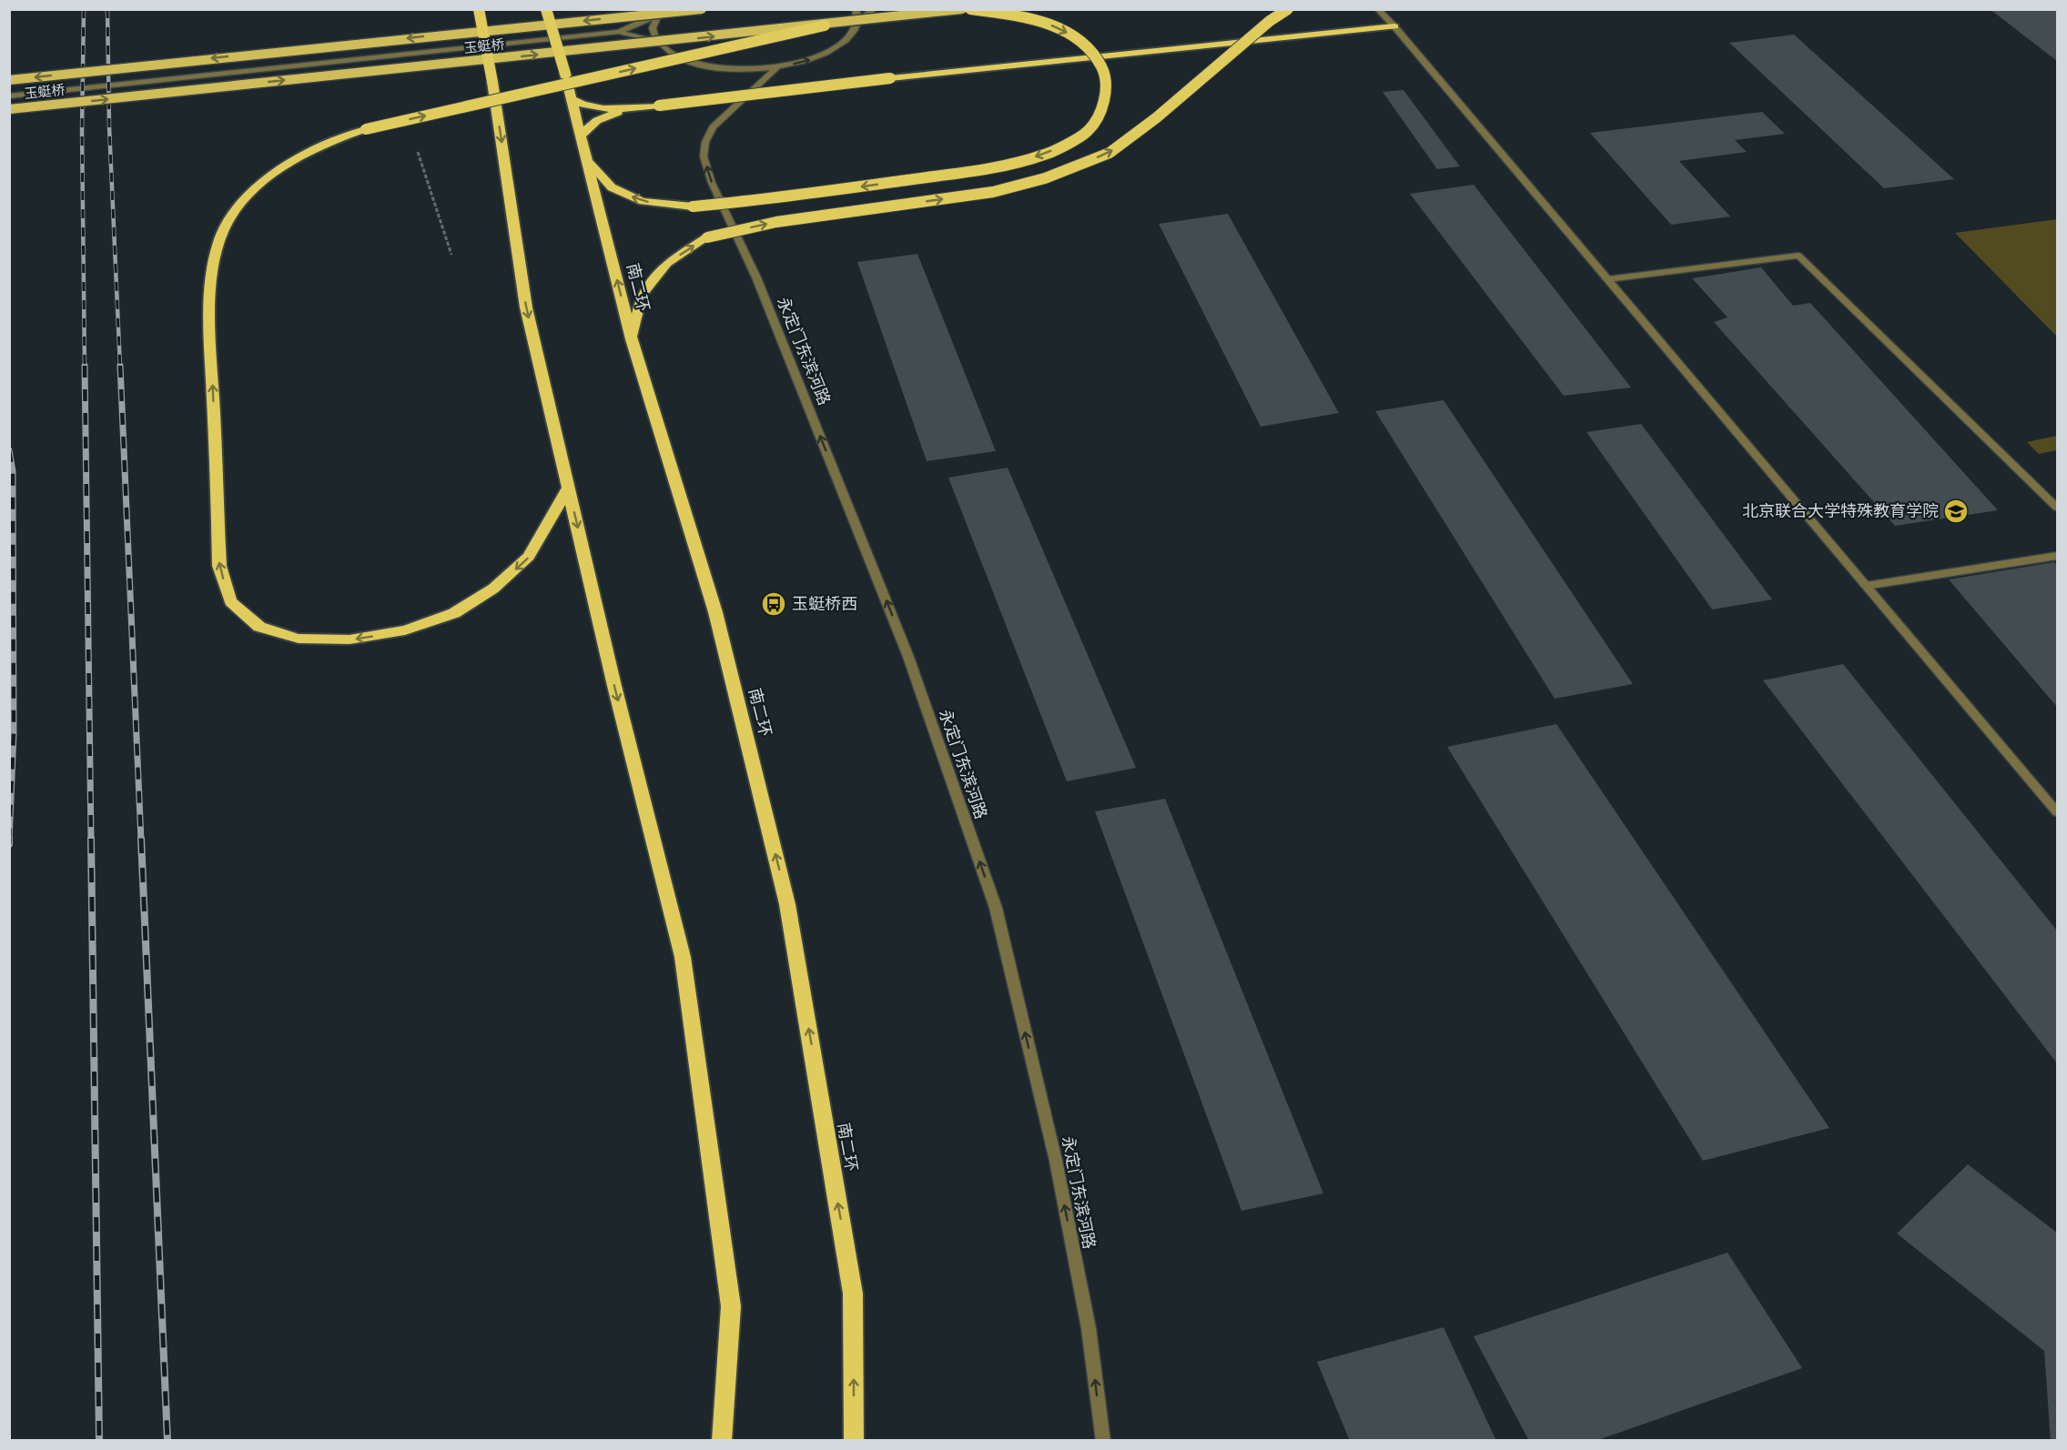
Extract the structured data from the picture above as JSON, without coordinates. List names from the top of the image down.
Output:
{
  "streets": {
    "highway": ["南二环"],
    "main road": ["玉蜓桥"],
    "street": ["永定门东滨河路"]
  },
  "one_way": ["永定门东滨河路"],
  "places": {
    "school or university": ["北京联合大学特殊教育学院"],
    "bus stop": ["玉蜓桥西"]
  }
}
